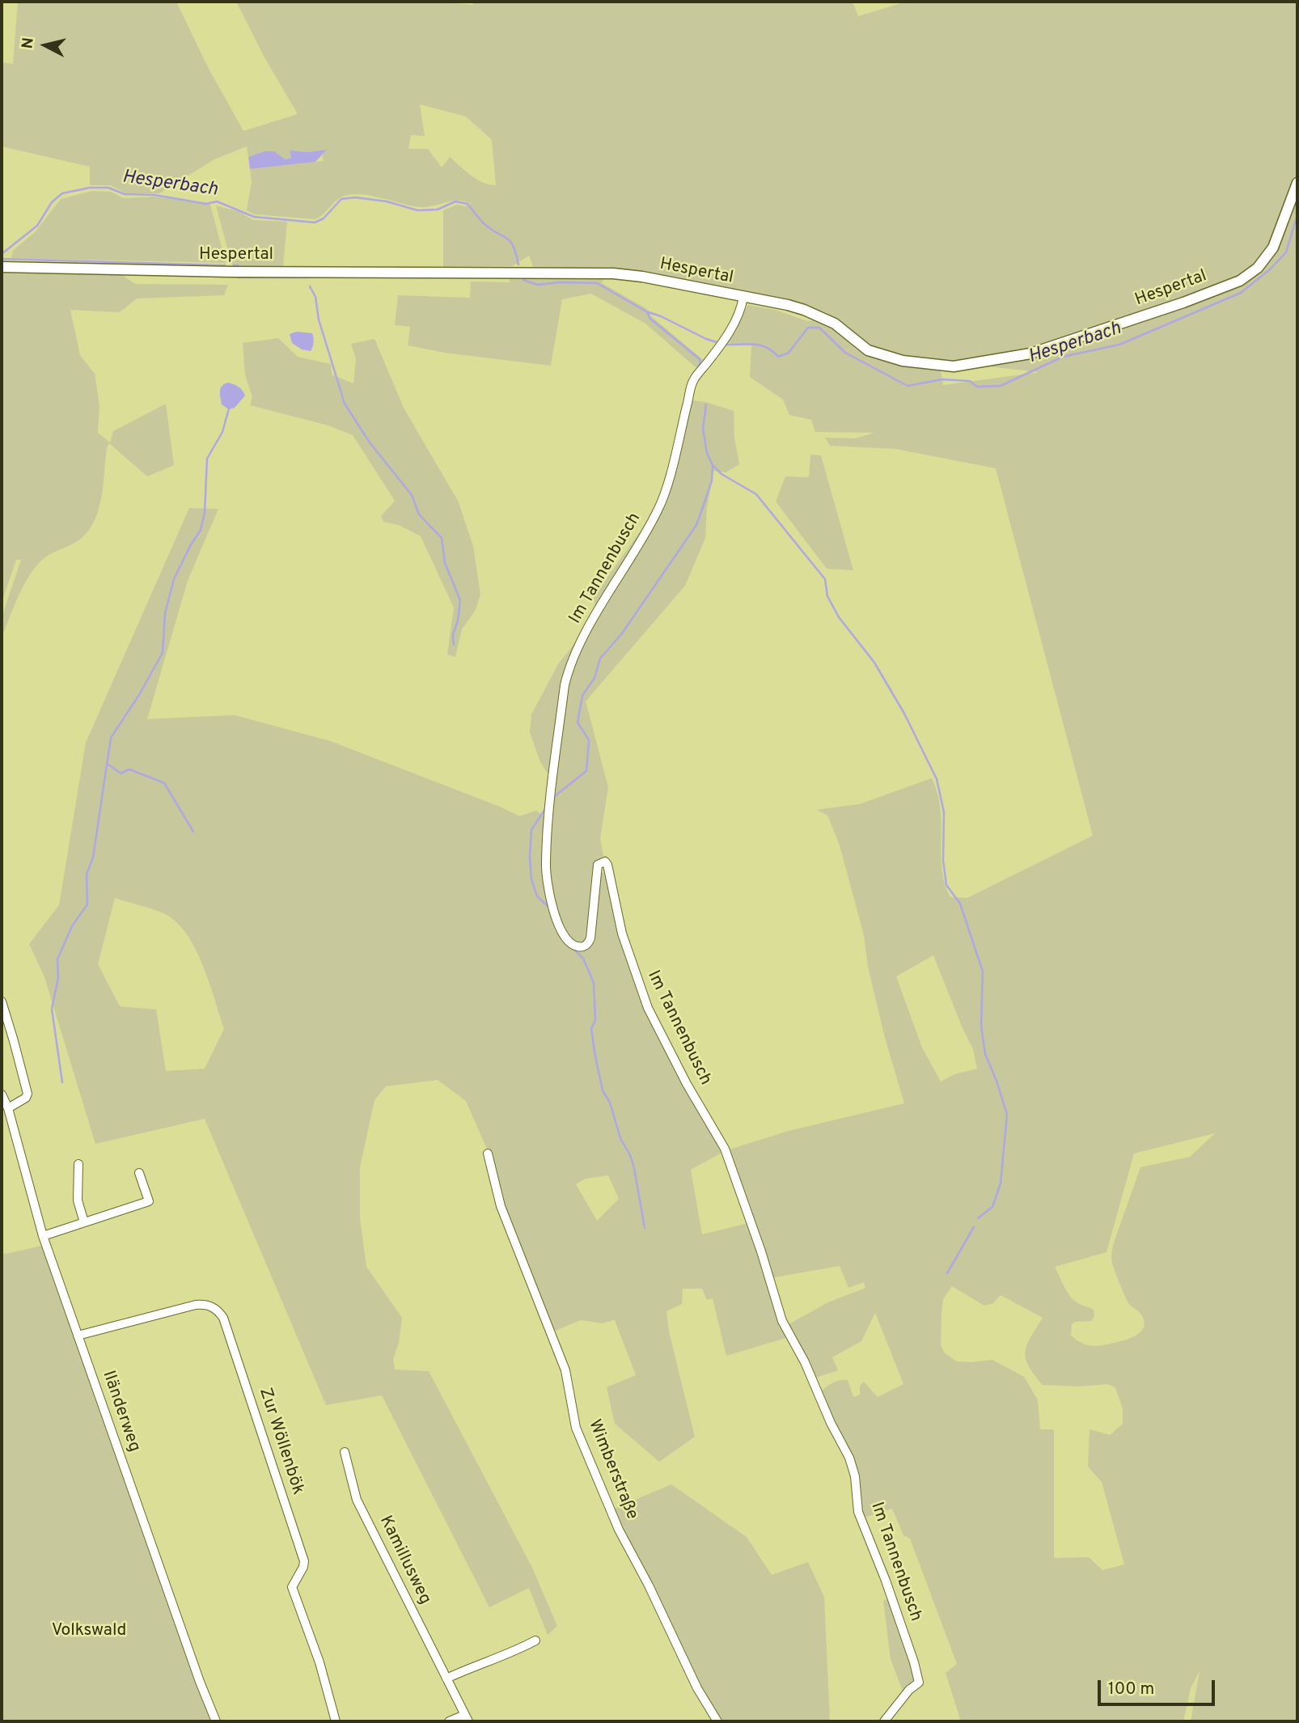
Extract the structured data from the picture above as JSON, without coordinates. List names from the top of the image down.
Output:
{
  "streets": {
    "main road": ["Hespertal"],
    "street": [
      "Im Tannenbusch",
      "Iländerweg",
      "Zur Wöllenbök",
      "Wimberstraße",
      "Kamillusweg"
    ]
  },
  "crossings": [
    ["Hespertal", "Im Tannenbusch"],
    ["Iländerweg", "Zur Wöllenbök"]
  ],
  "water": ["Hesperbach"],
  "parks": ["Volkswald"],
  "scale_bar": "100 m",
  "north": "left"
}
